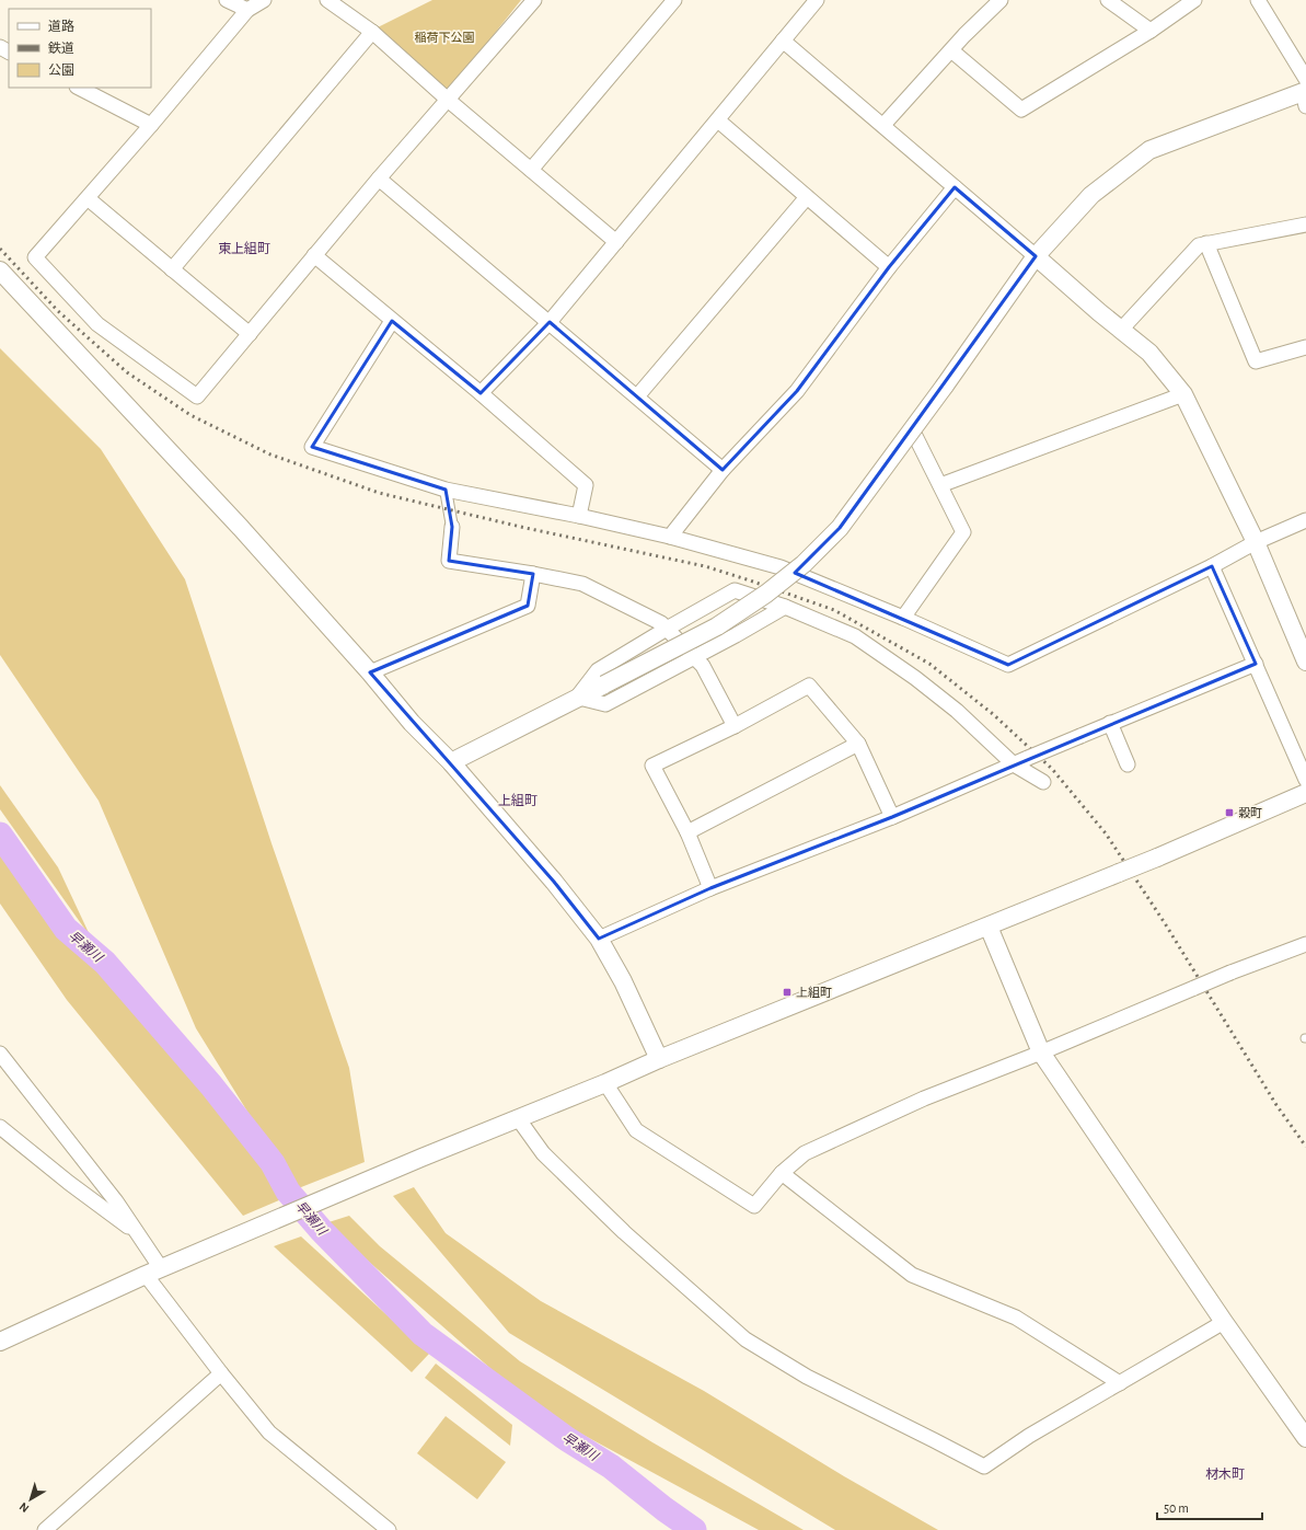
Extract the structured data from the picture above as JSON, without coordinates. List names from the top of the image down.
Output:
{
  "districts": ["東上組町", "上組町", "材木町"],
  "water": ["早瀬川"],
  "parks": ["稲荷下公園"],
  "places": {
    "transit": ["穀町", "上組町"]
  },
  "legend": ["道路", "鉄道", "公園"],
  "scale_bar": "50 m",
  "north": "bottom left"
}
